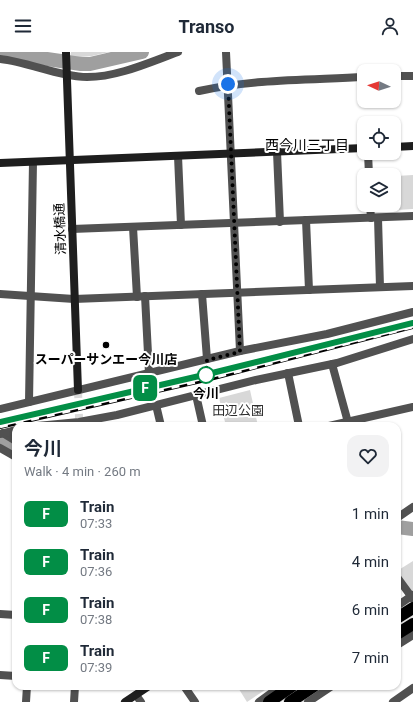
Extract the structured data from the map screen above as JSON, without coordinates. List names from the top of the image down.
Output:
{
  "streets": {
    "street": ["清水橋通"]
  },
  "districts": ["西今川三丁目"],
  "parks": ["田辺公園"],
  "places": ["スーパーサンエー今川店", "今川"],
  "north": "left",
  "page": {
    "header": "Transo",
    "on_map": "F",
    "heading": ["今川", "Walk · 4 min · 260 m"],
    "list": [
      {
        "mark": "F",
        "name": "Train",
        "note": "07:33",
        "value": "1 min"
      },
      {
        "mark": "F",
        "name": "Train",
        "note": "07:36",
        "value": "4 min"
      },
      {
        "mark": "F",
        "name": "Train",
        "note": "07:38",
        "value": "6 min"
      },
      {
        "mark": "F",
        "name": "Train",
        "note": "07:39",
        "value": "7 min"
      }
    ]
  }
}
